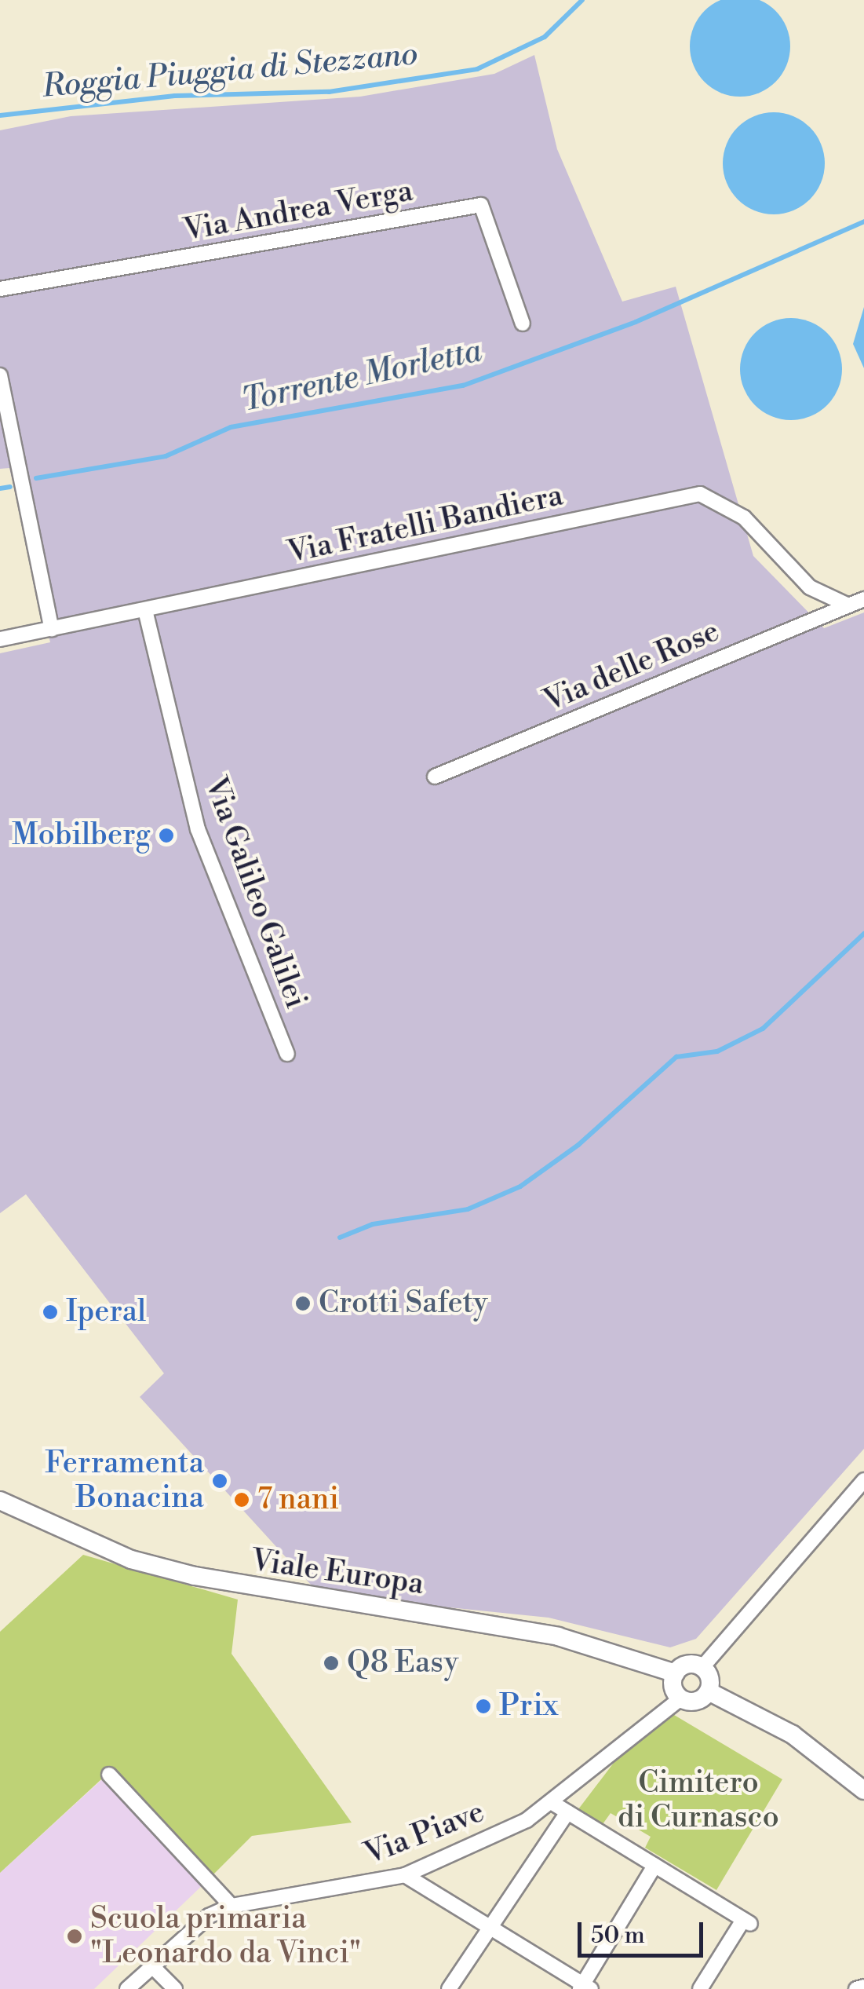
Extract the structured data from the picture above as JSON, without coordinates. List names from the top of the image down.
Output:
{
  "streets": {
    "street": [
      "Via Andrea Verga",
      "Via Fratelli Bandiera",
      "Via delle Rose",
      "Via Galileo Galilei",
      "Viale Europa",
      "Via Piave"
    ]
  },
  "crossings": [
    ["Via Fratelli Bandiera", "Via delle Rose"],
    ["Via Fratelli Bandiera", "Via Galileo Galilei"],
    ["Viale Europa", "Via Piave"]
  ],
  "water": ["Roggia Piuggia di Stezzano", "Torrente Morletta"],
  "parks": ["Cimitero di Curnasco"],
  "places": [
    "Mobilberg",
    "Crotti Safety",
    "Iperal",
    "Ferramenta Bonacina",
    "7 nani",
    "Q8 Easy",
    "Prix",
    "Scuola primaria \"Leonardo da Vinci\""
  ],
  "scale_bar": "50 m"
}
